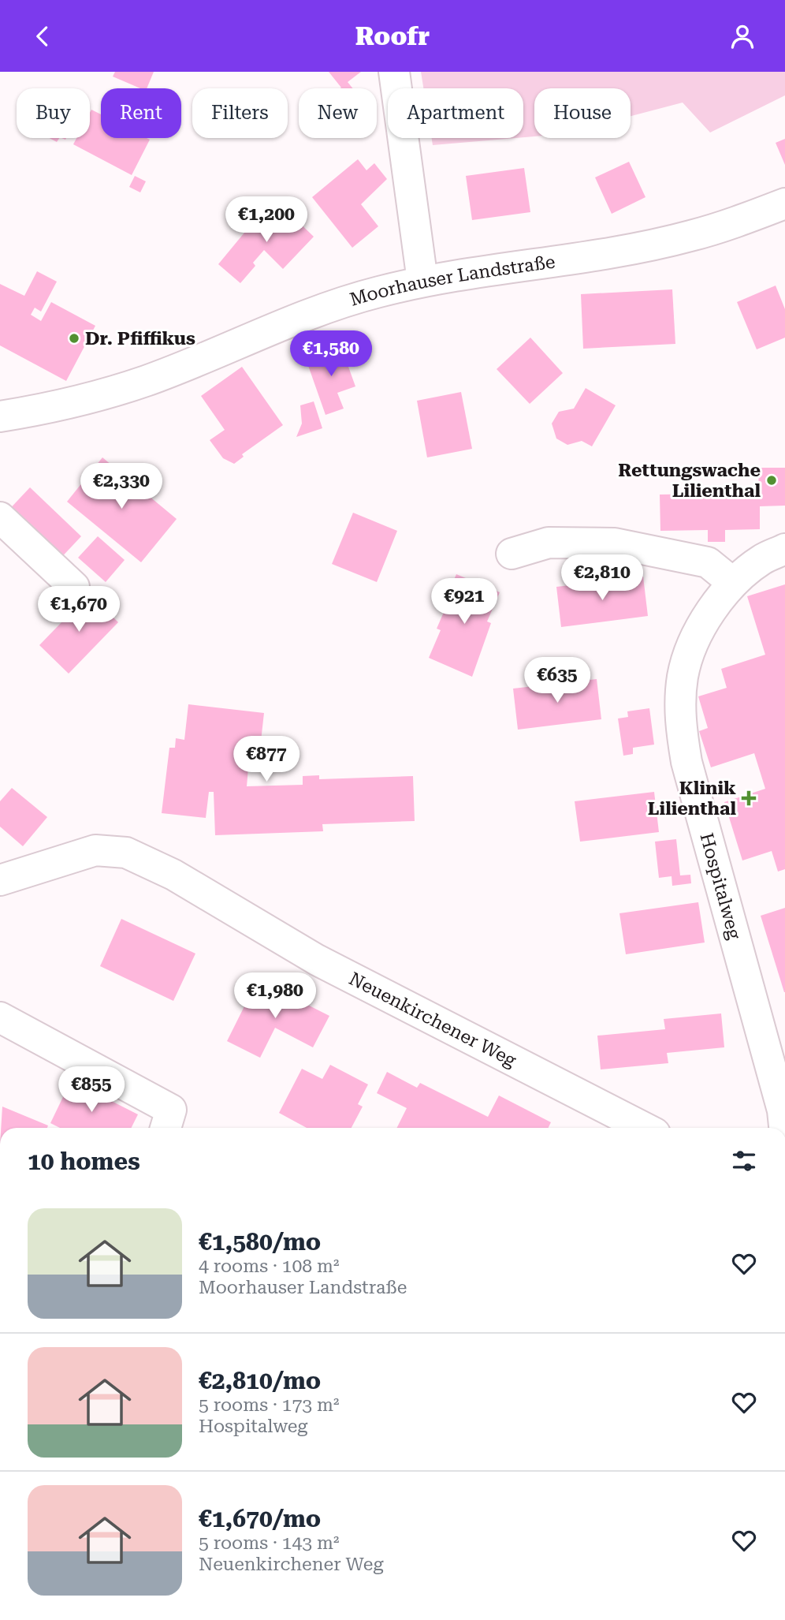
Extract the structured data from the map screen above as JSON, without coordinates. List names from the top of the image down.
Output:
{
  "streets": {
    "street": ["Moorhauser Landstraße", "Hospitalweg", "Neuenkirchener Weg"]
  },
  "places": {
    "other": ["Dr. Pfiffikus", "Rettungswache Lilienthal"],
    "health": ["Klinik Lilienthal"]
  },
  "page": {
    "header": "Roofr",
    "chip": [
      "Buy",
      "Rent",
      "Filters",
      "New",
      "Apartment",
      "House"
    ],
    "price": [
      "€1,200",
      "€1,580",
      "€2,330",
      "€2,810",
      "€921",
      "€1,670",
      "€635",
      "€877",
      "€1,980",
      "€855"
    ],
    "heading": "10 homes",
    "list": [
      {
        "name": "€1,580/mo",
        "note": "4 rooms · 108 m² · Moorhauser Landstraße"
      },
      {
        "name": "€2,810/mo",
        "note": "5 rooms · 173 m² · Hospitalweg"
      },
      {
        "name": "€1,670/mo",
        "note": "5 rooms · 143 m² · Neuenkirchener Weg"
      }
    ]
  }
}
